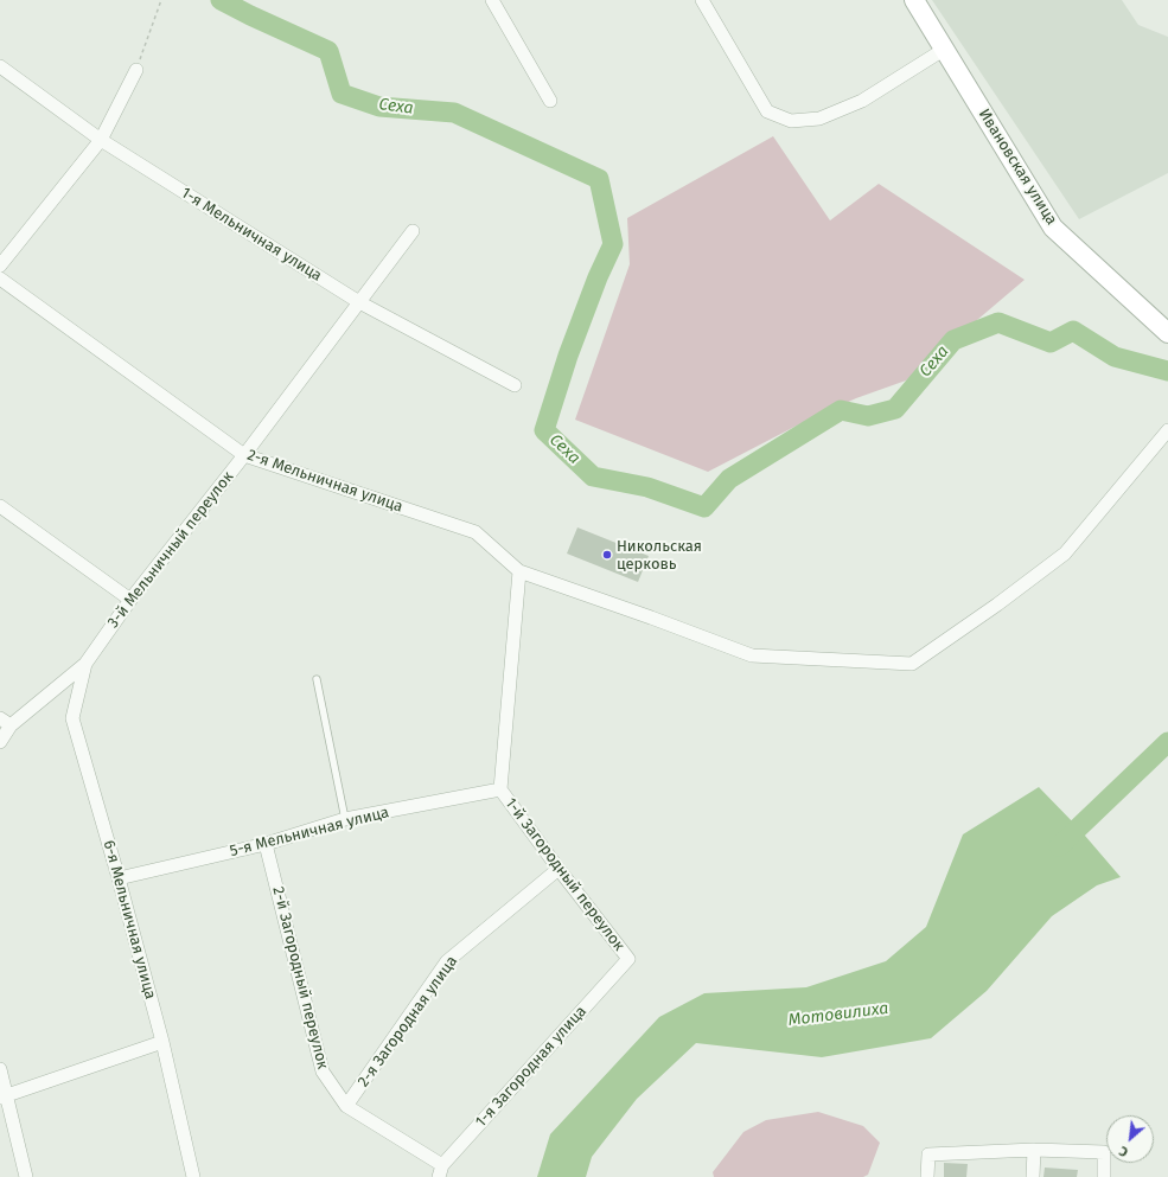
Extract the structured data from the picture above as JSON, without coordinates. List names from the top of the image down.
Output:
{
  "streets": {
    "street": [
      "Ивановская улица",
      "1-я Мельничная улица",
      "2-я Мельничная улица",
      "3-й Мельничный переулок",
      "5-я Мельничная улица",
      "1-й Загородный переулок",
      "6-я Мельничная улица",
      "2-й Загородный переулок",
      "2-я Загородная улица",
      "1-я Загородная улица"
    ]
  },
  "crossings": [
    ["1-я Мельничная улица", "3-й Мельничный переулок"],
    ["2-я Мельничная улица", "3-й Мельничный переулок"],
    ["3-й Мельничный переулок", "6-я Мельничная улица"],
    ["5-я Мельничная улица", "1-й Загородный переулок"],
    ["5-я Мельничная улица", "6-я Мельничная улица"],
    ["5-я Мельничная улица", "2-й Загородный переулок"],
    ["1-й Загородный переулок", "2-я Загородная улица"],
    ["1-й Загородный переулок", "1-я Загородная улица"],
    ["2-й Загородный переулок", "2-я Загородная улица"],
    ["2-й Загородный переулок", "1-я Загородная улица"]
  ],
  "water": ["Сеха", "Мотовилиха"],
  "places": ["Никольская церковь"],
  "north": "bottom left"
}
